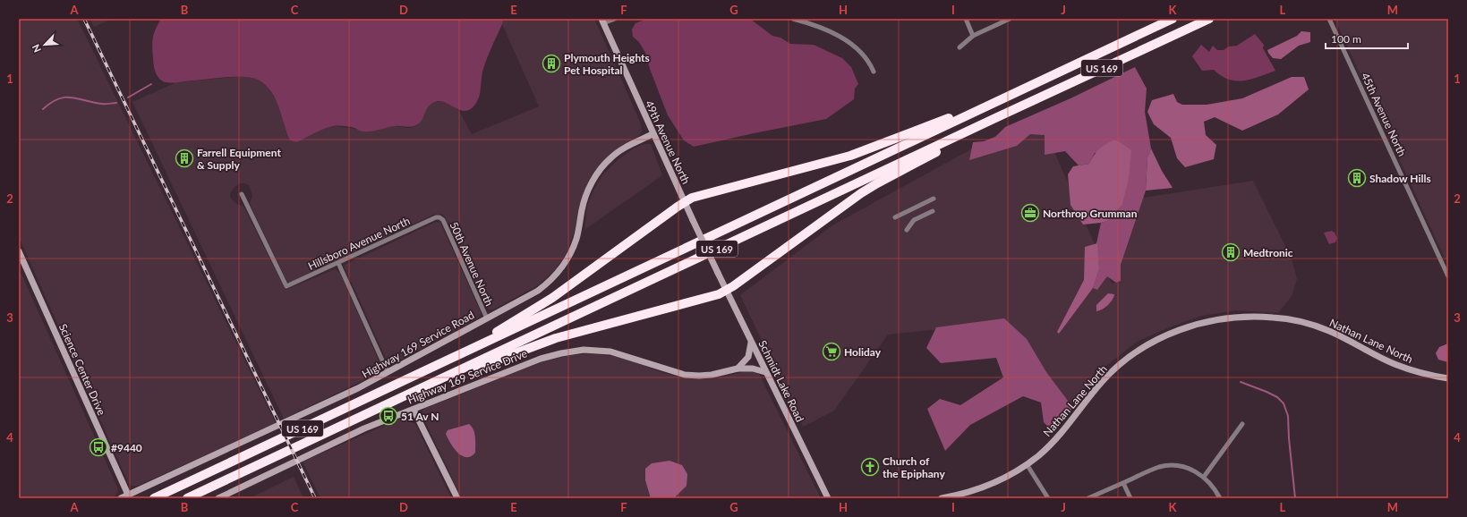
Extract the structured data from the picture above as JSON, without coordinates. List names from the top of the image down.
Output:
{
  "streets": {
    "highway": ["US 169"],
    "street": [
      "45th Avenue North",
      "49th Avenue North",
      "Hillsboro Avenue North",
      "50th Avenue North",
      "Nathan Lane North",
      "Highway 169 Service Road",
      "Science Center Drive",
      "Highway 169 Service Drive",
      "Schmidt Lake Road"
    ]
  },
  "crossings": [
    ["49th Avenue North", "Highway 169 Service Road"],
    ["49th Avenue North", "Schmidt Lake Road"],
    ["Hillsboro Avenue North", "50th Avenue North"],
    ["50th Avenue North", "Highway 169 Service Road"],
    ["Highway 169 Service Road", "Science Center Drive"],
    ["Highway 169 Service Drive", "Schmidt Lake Road"]
  ],
  "places": {
    "building": [
      "Plymouth Heights Pet Hospital",
      "Farrell Equipment & Supply",
      "Shadow Hills",
      "Medtronic"
    ],
    "office": ["Northrop Grumman"],
    "supermarket": ["Holiday"],
    "bus stop": ["51 Av N", "#9440"],
    "church": ["Church of the Epiphany"]
  },
  "scale_bar": "100 m",
  "north": "bottom left",
  "grid": {
    "columns": [
      "A",
      "B",
      "C",
      "D",
      "E",
      "F",
      "G",
      "H",
      "I",
      "J",
      "K",
      "L",
      "M"
    ],
    "rows": [
      "1",
      "2",
      "3",
      "4"
    ]
  }
}
